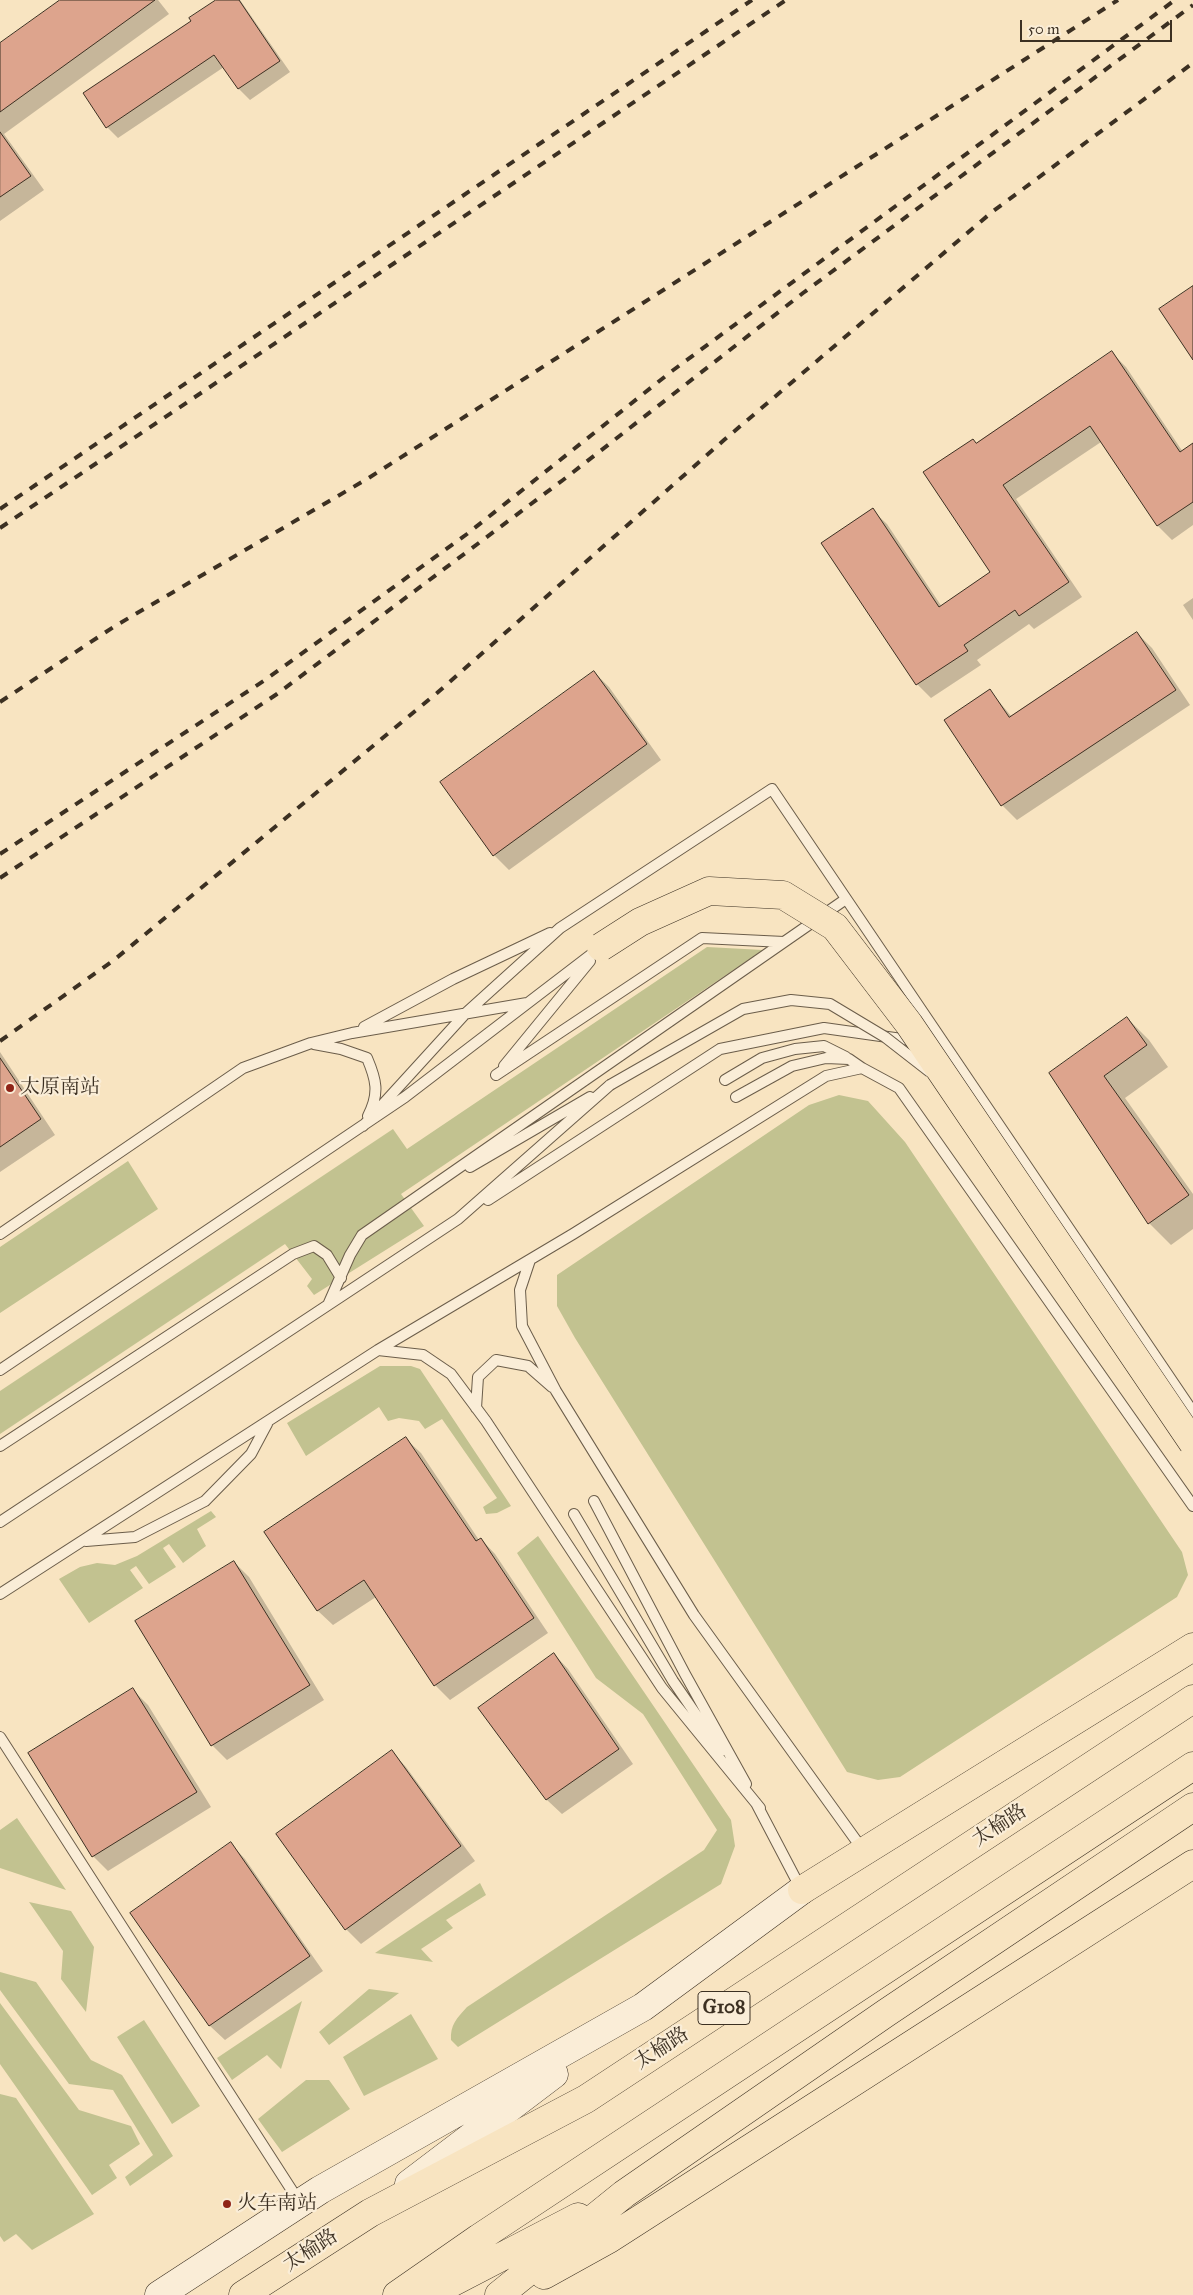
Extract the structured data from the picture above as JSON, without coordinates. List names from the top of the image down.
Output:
{
  "streets": {
    "highway": ["太榆路", "G108"]
  },
  "places": ["太原南站", "火车南站"],
  "scale_bar": "50 m"
}
